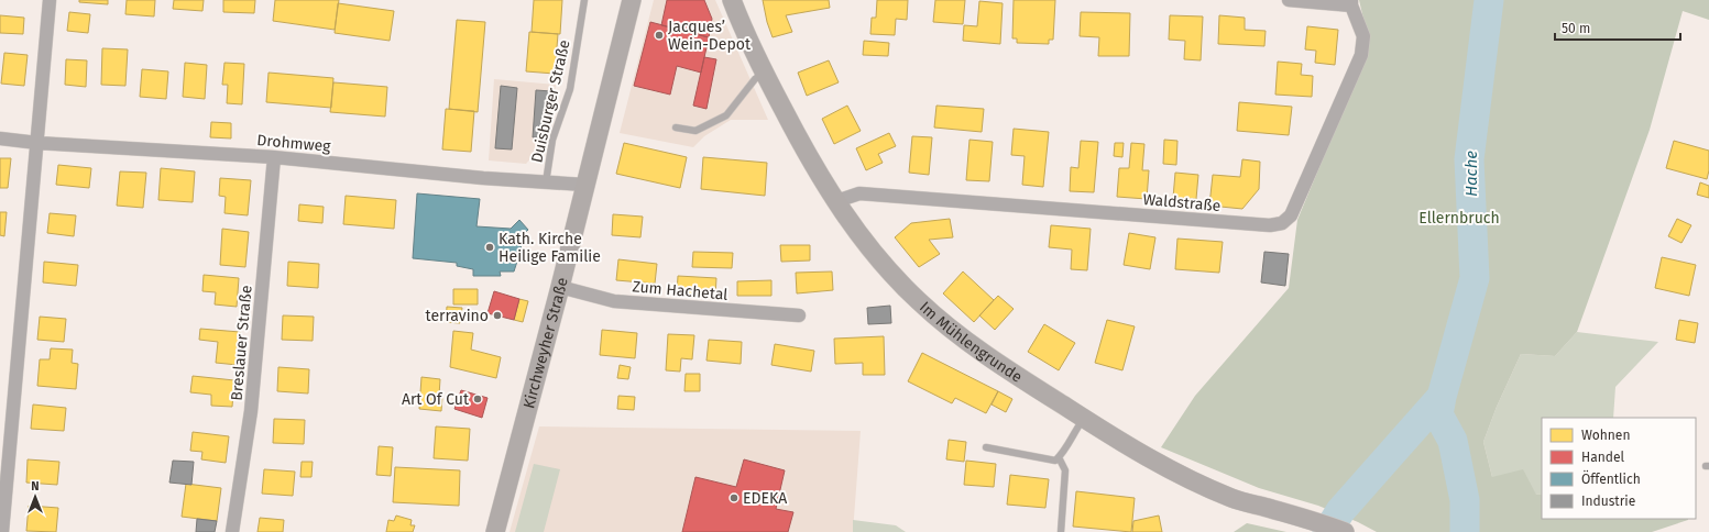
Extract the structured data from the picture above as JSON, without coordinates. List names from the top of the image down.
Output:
{
  "streets": {
    "main road": ["Im Mühlengrunde", "Kirchweyher Straße"],
    "street": [
      "Drohmweg",
      "Waldstraße",
      "Zum Hachetal",
      "Breslauer Straße"
    ],
    "lane": ["Duisburger Straße"]
  },
  "crossings": [
    ["Duisburger Straße", "Drohmweg"],
    ["Drohmweg", "Breslauer Straße"],
    ["Drohmweg", "Kirchweyher Straße"],
    ["Waldstraße", "Im Mühlengrunde"],
    ["Zum Hachetal", "Kirchweyher Straße"]
  ],
  "water": ["Hache"],
  "parks": ["Ellernbruch"],
  "places": [
    "Jacques’ Wein-Depot",
    "Kath. Kirche Heilige Familie",
    "terravino",
    "Art Of Cut",
    "EDEKA"
  ],
  "legend": [
    "Wohnen",
    "Handel",
    "Öffentlich",
    "Industrie"
  ],
  "scale_bar": "50 m",
  "north": "top"
}
